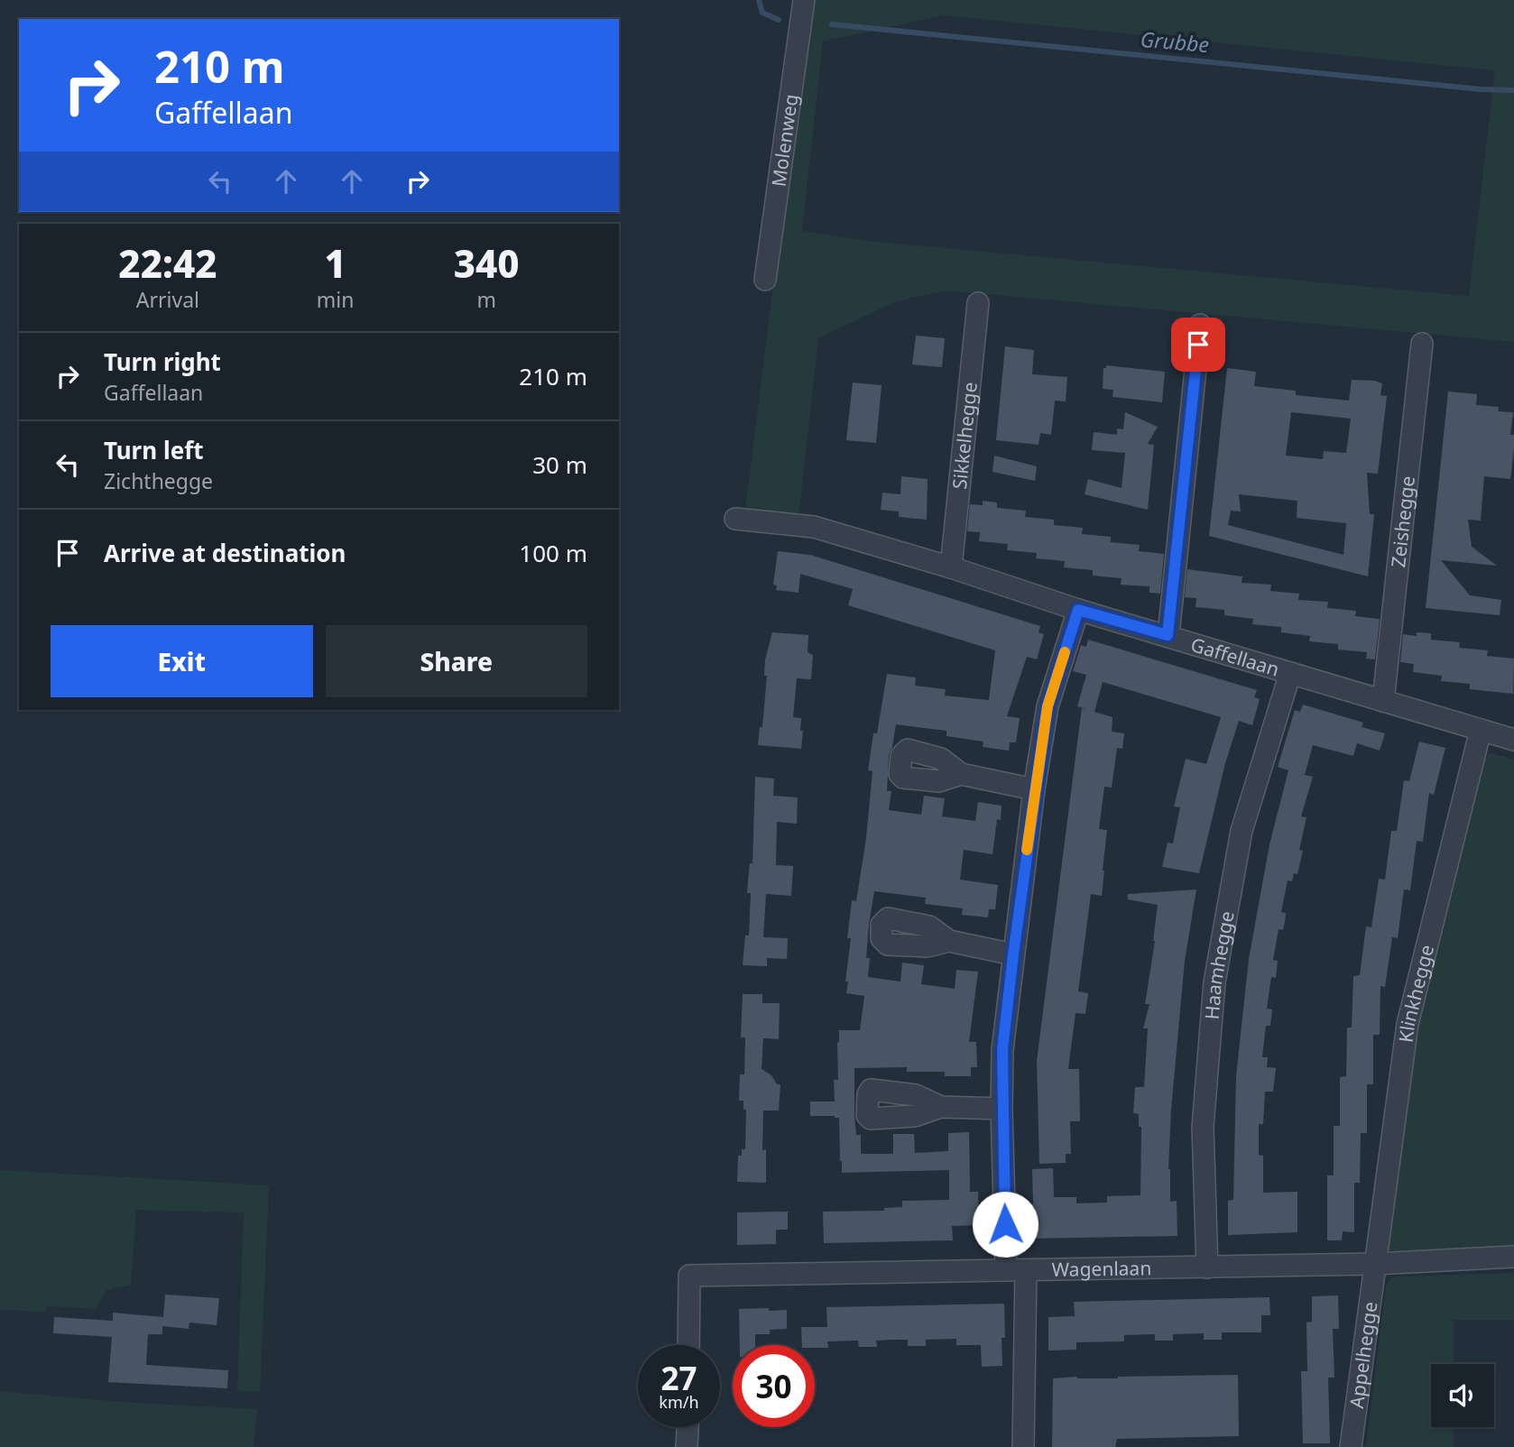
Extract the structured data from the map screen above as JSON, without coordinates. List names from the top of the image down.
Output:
{
  "streets": {
    "street": [
      "Molenweg",
      "Sikkelhegge",
      "Zeishegge",
      "Gaffellaan",
      "Haamhegge",
      "Klinkhegge",
      "Wagenlaan",
      "Appelhegge"
    ]
  },
  "crossings": [
    ["Sikkelhegge", "Gaffellaan"],
    ["Zeishegge", "Gaffellaan"],
    ["Gaffellaan", "Haamhegge"],
    ["Gaffellaan", "Klinkhegge"],
    ["Haamhegge", "Wagenlaan"],
    ["Klinkhegge", "Wagenlaan"],
    ["Klinkhegge", "Appelhegge"],
    ["Wagenlaan", "Appelhegge"]
  ],
  "water": ["Grubbe"],
  "page": {
    "turn": ["210 m", "Gaffellaan"],
    "eta": [
      "22:42",
      "Arrival",
      "1",
      "min",
      "340",
      "m"
    ],
    "list": [
      {
        "name": "Turn right",
        "note": "Gaffellaan",
        "value": "210 m"
      },
      {
        "name": "Turn left",
        "note": "Zichthegge",
        "value": "30 m"
      },
      {
        "name": "Arrive at destination",
        "value": "100 m"
      }
    ],
    "buttons": ["Exit", "Share"],
    "speed": "27 km/h",
    "limit": "30"
  }
}
